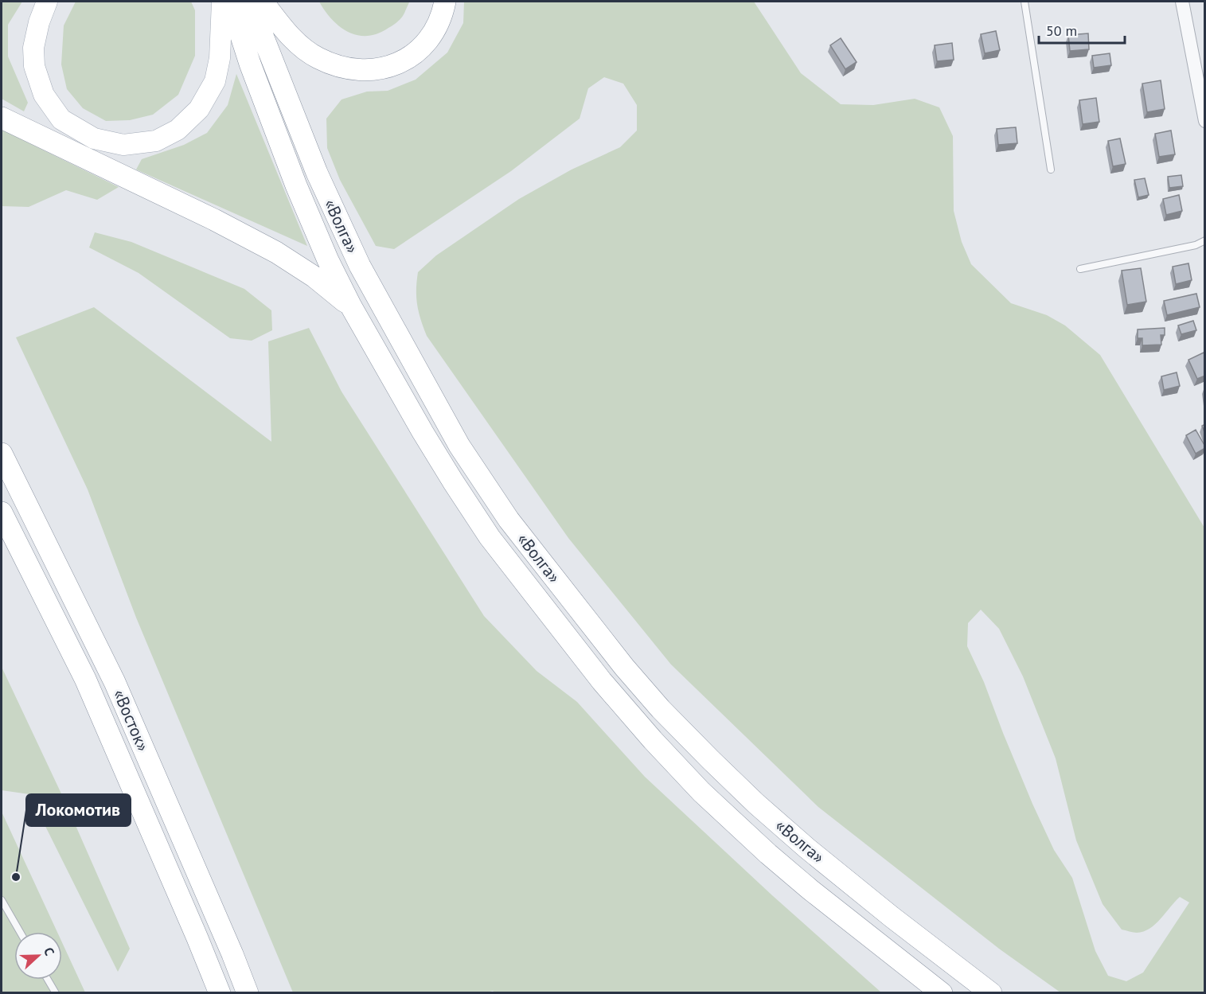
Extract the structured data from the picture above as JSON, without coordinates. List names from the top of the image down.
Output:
{
  "streets": {
    "highway": ["«Волга»", "«Восток»"]
  },
  "places": ["Локомотив"],
  "scale_bar": "50 m",
  "north": "right"
}
